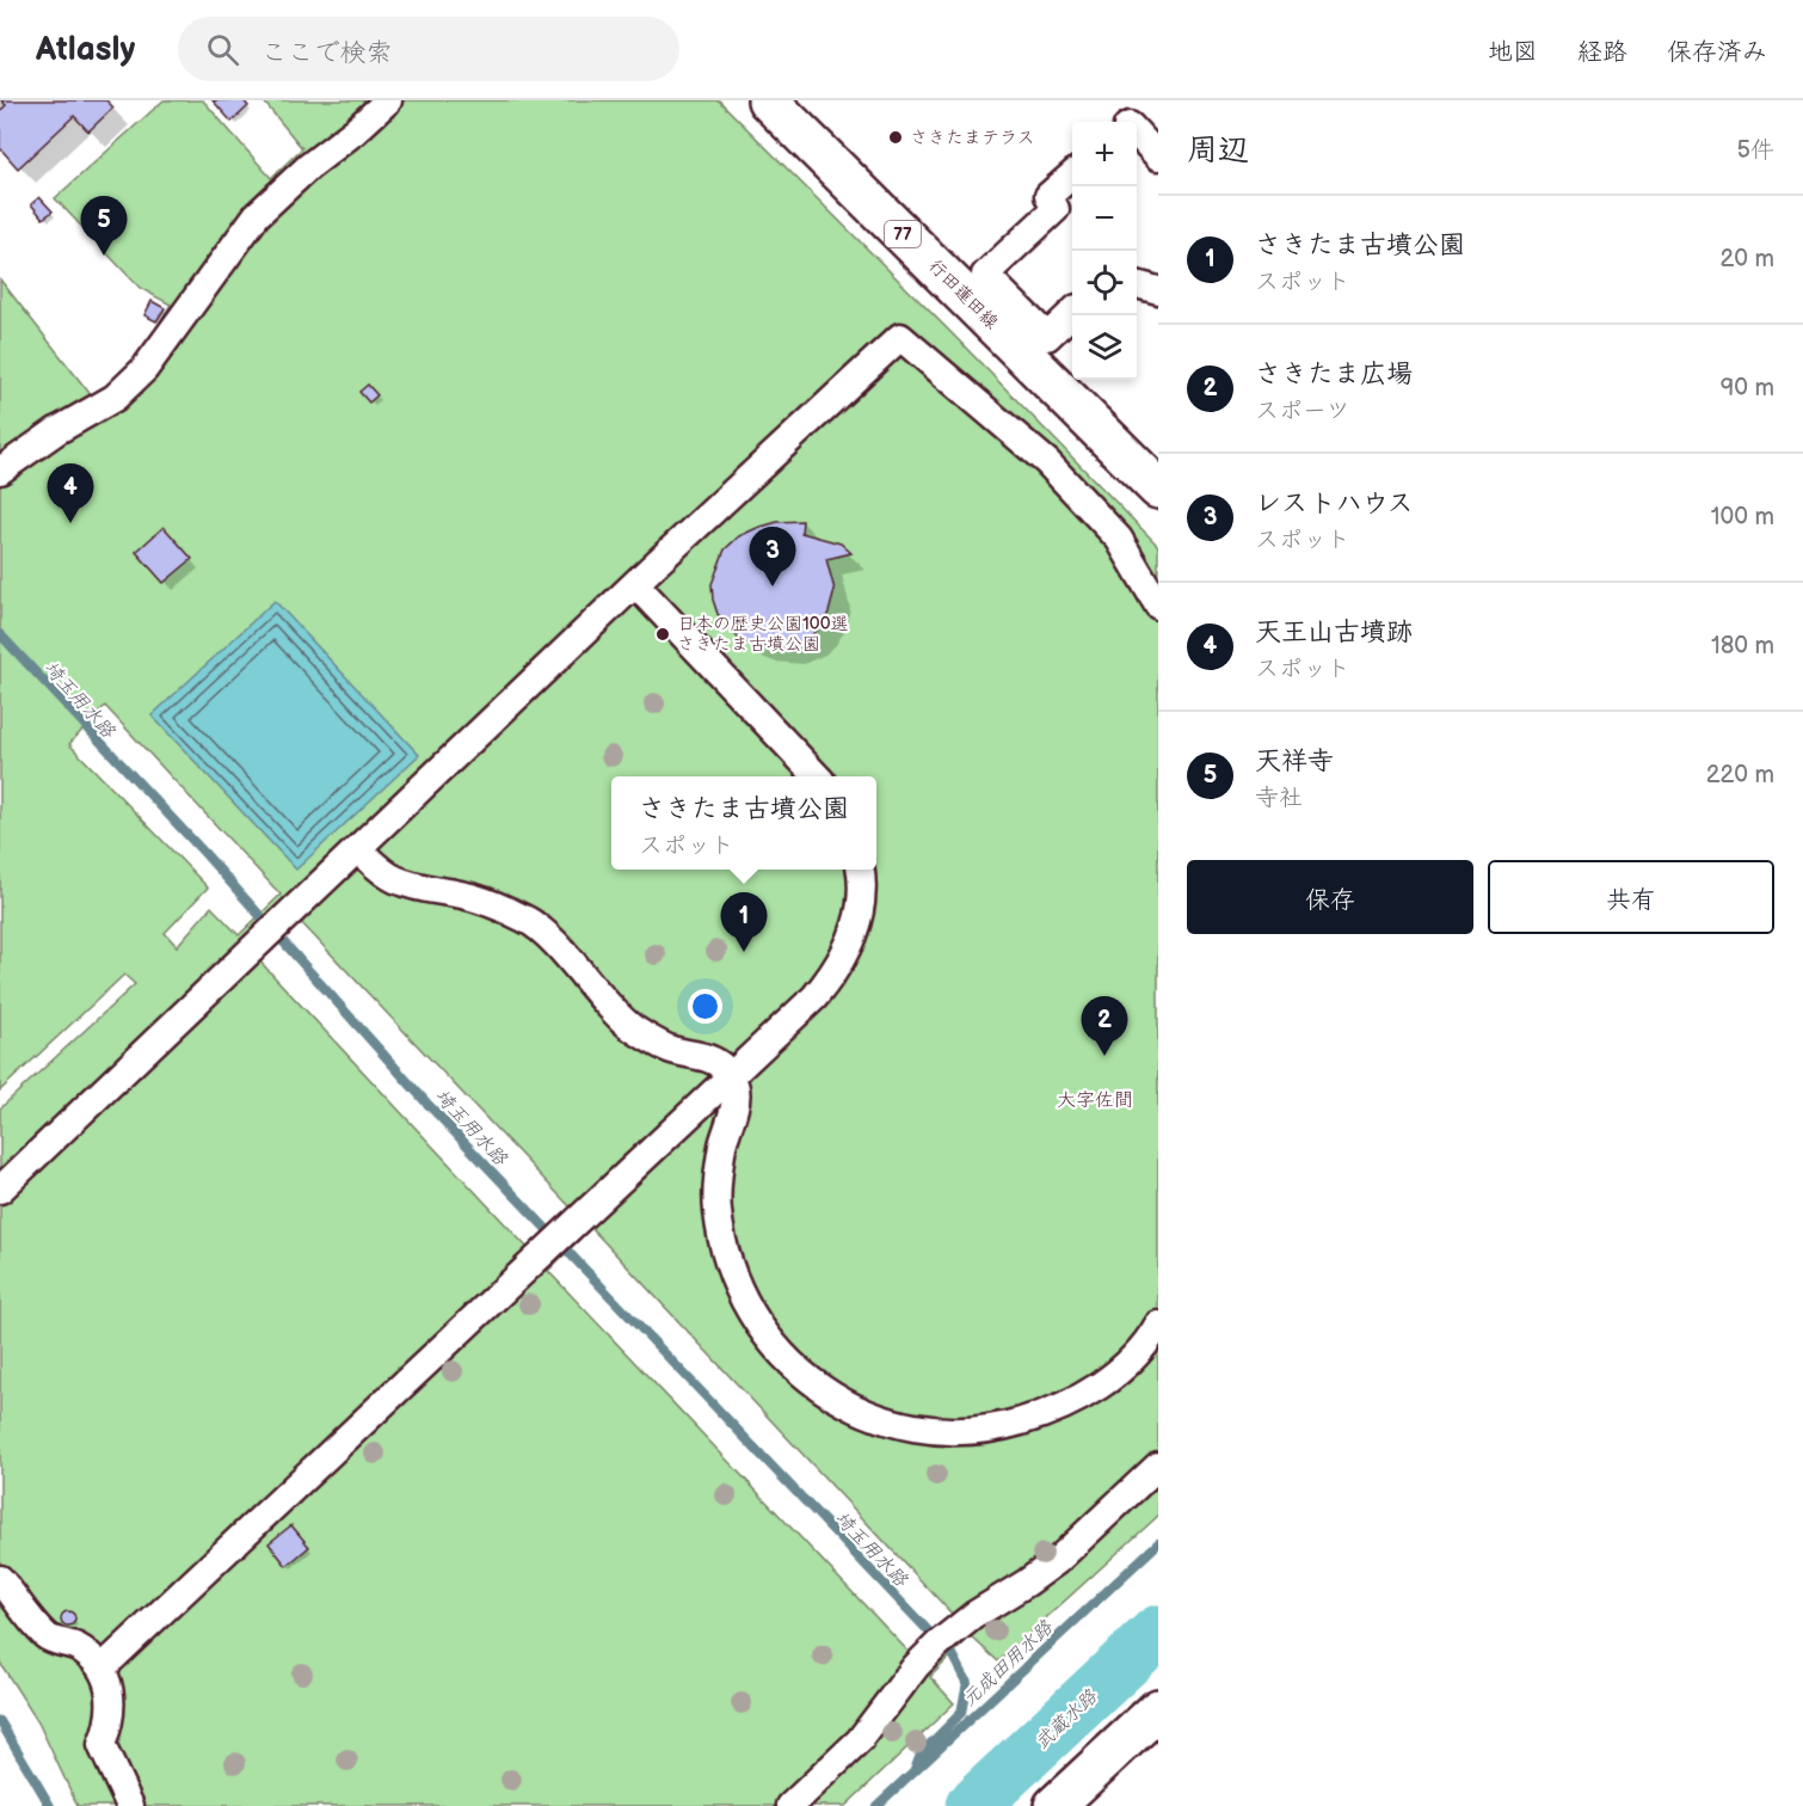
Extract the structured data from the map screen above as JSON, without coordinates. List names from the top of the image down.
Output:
{
  "streets": {
    "main road": ["77", "行田蓮田線"]
  },
  "districts": ["大字佐間"],
  "water": ["埼玉用水路", "元成田用水路", "武蔵水路"],
  "places": ["さきたまテラス", "日本の歴史公園100選 さきたま古墳公園"],
  "page": {
    "header": "Atlasly",
    "search": "ここで検索",
    "nav": ["地図", "経路", "保存済み"],
    "heading": ["周辺", "5件"],
    "map_buttons": ["+", "−"],
    "list": [
      {
        "mark": "1",
        "name": "さきたま古墳公園",
        "note": "スポット",
        "value": "20 m"
      },
      {
        "mark": "2",
        "name": "さきたま広場",
        "note": "スポーツ",
        "value": "90 m"
      },
      {
        "mark": "3",
        "name": "レストハウス",
        "note": "スポット",
        "value": "100 m"
      },
      {
        "mark": "4",
        "name": "天王山古墳跡",
        "note": "スポット",
        "value": "180 m"
      },
      {
        "mark": "5",
        "name": "天祥寺",
        "note": "寺社",
        "value": "220 m"
      }
    ],
    "pins": [
      "5",
      "4",
      "3",
      "1",
      "2"
    ],
    "popup": ["さきたま古墳公園", "スポット"],
    "buttons": ["保存", "共有"]
  }
}
